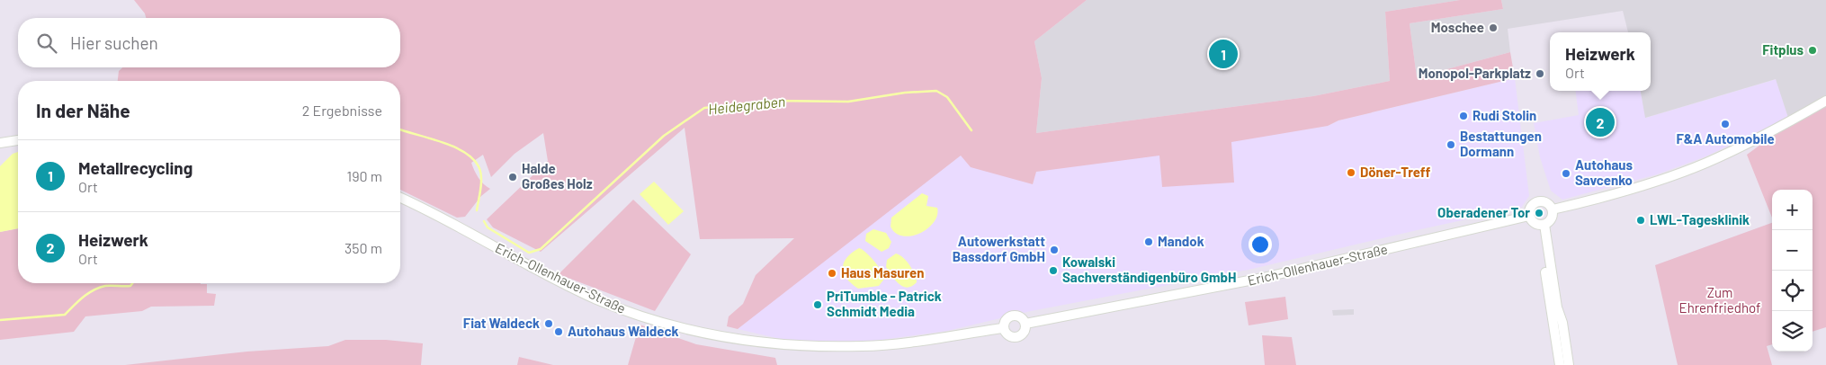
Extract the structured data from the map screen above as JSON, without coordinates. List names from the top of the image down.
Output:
{
  "streets": {
    "street": ["Erich-Ollenhauer-Straße"]
  },
  "water": ["Heidegraben"],
  "parks": ["Zum Ehrenfriedhof"],
  "places": [
    "Moschee",
    "Fitplus",
    "Monopol-Parkplatz",
    "Rudi Stolin",
    "F&A Automobile",
    "Bestattungen Dormann",
    "Döner-Treff",
    "Autohaus Savcenko",
    "Halde Großes Holz",
    "Oberadener Tor",
    "LWL-Tagesklinik",
    "Mandok",
    "Autowerkstatt Bassdorf GmbH",
    "Kowalski Sachverständigenbüro GmbH",
    "Haus Masuren",
    "PriTumble - Patrick Schmidt Media",
    "Fiat Waldeck",
    "Autohaus Waldeck"
  ],
  "page": {
    "search": "Hier suchen",
    "popup": ["Heizwerk", "Ort"],
    "pins": ["1", "2"],
    "heading": ["In der Nähe", "2 Ergebnisse"],
    "list": [
      {
        "mark": "1",
        "name": "Metallrecycling",
        "note": "Ort",
        "value": "190 m"
      },
      {
        "mark": "2",
        "name": "Heizwerk",
        "note": "Ort",
        "value": "350 m"
      }
    ],
    "map_buttons": ["+", "−"]
  }
}
